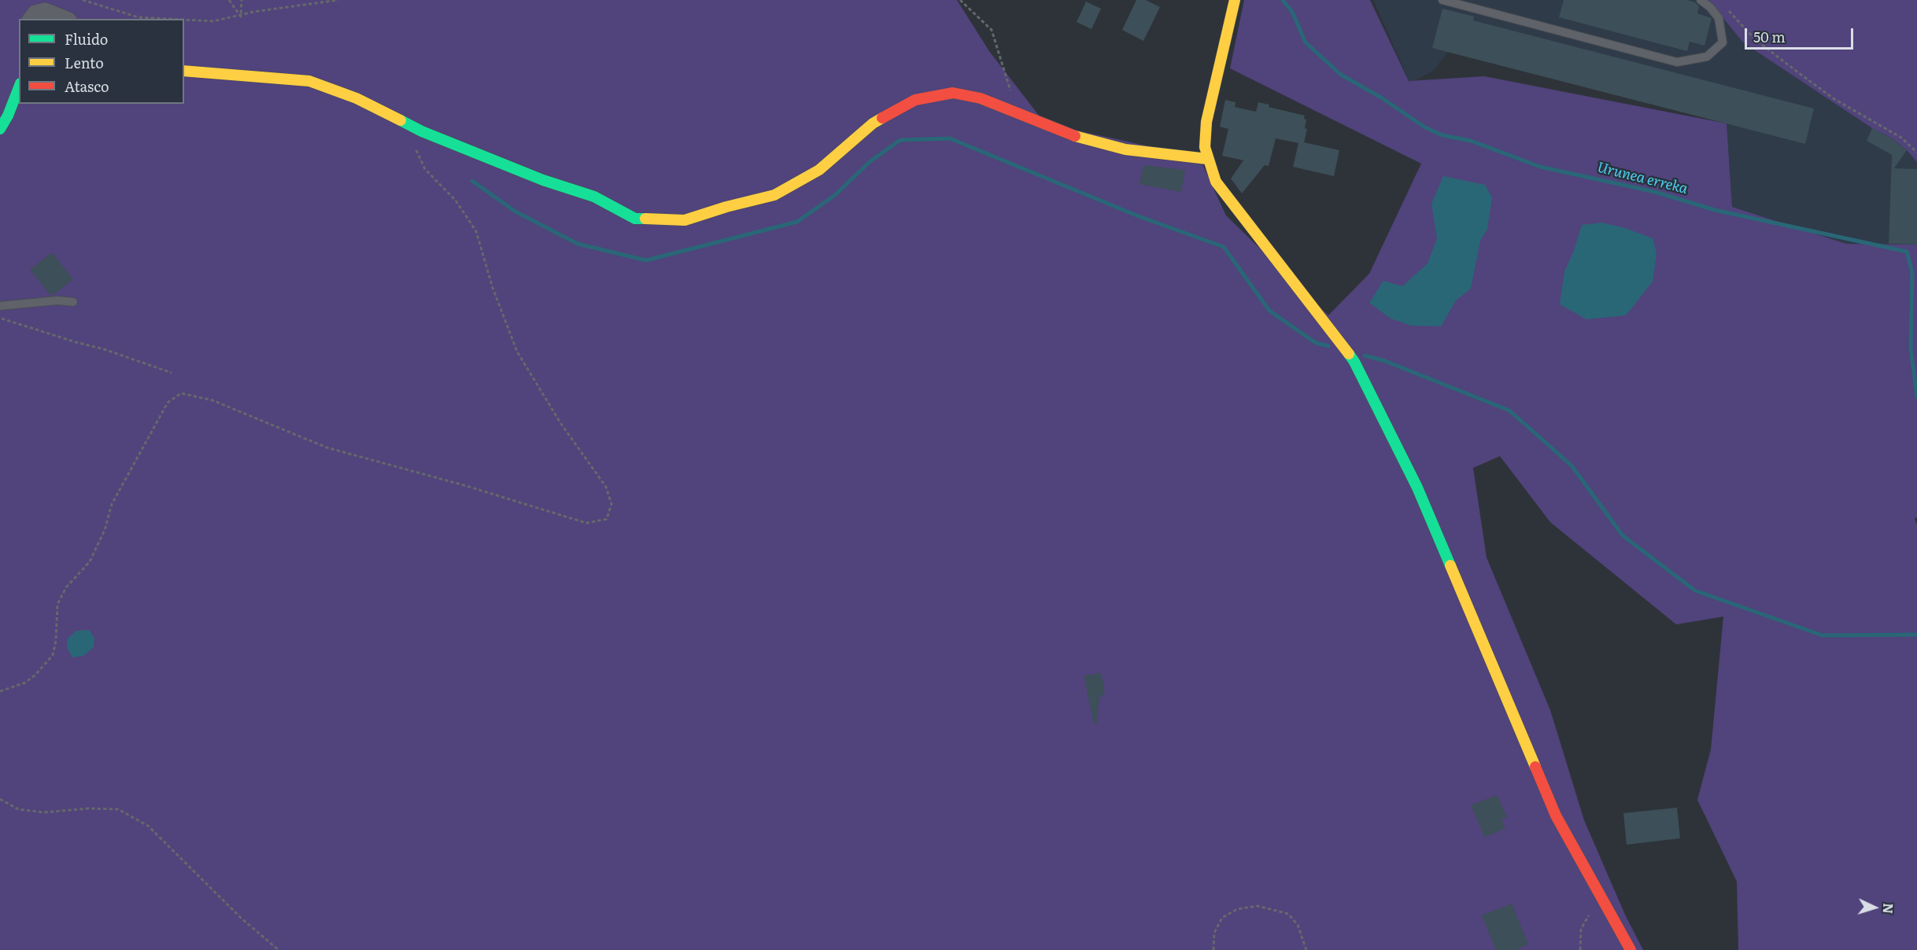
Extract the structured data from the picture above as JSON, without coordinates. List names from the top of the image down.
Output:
{
  "water": ["Urunea erreka"],
  "legend": ["Fluido", "Lento", "Atasco"],
  "scale_bar": "50 m",
  "north": "right"
}
